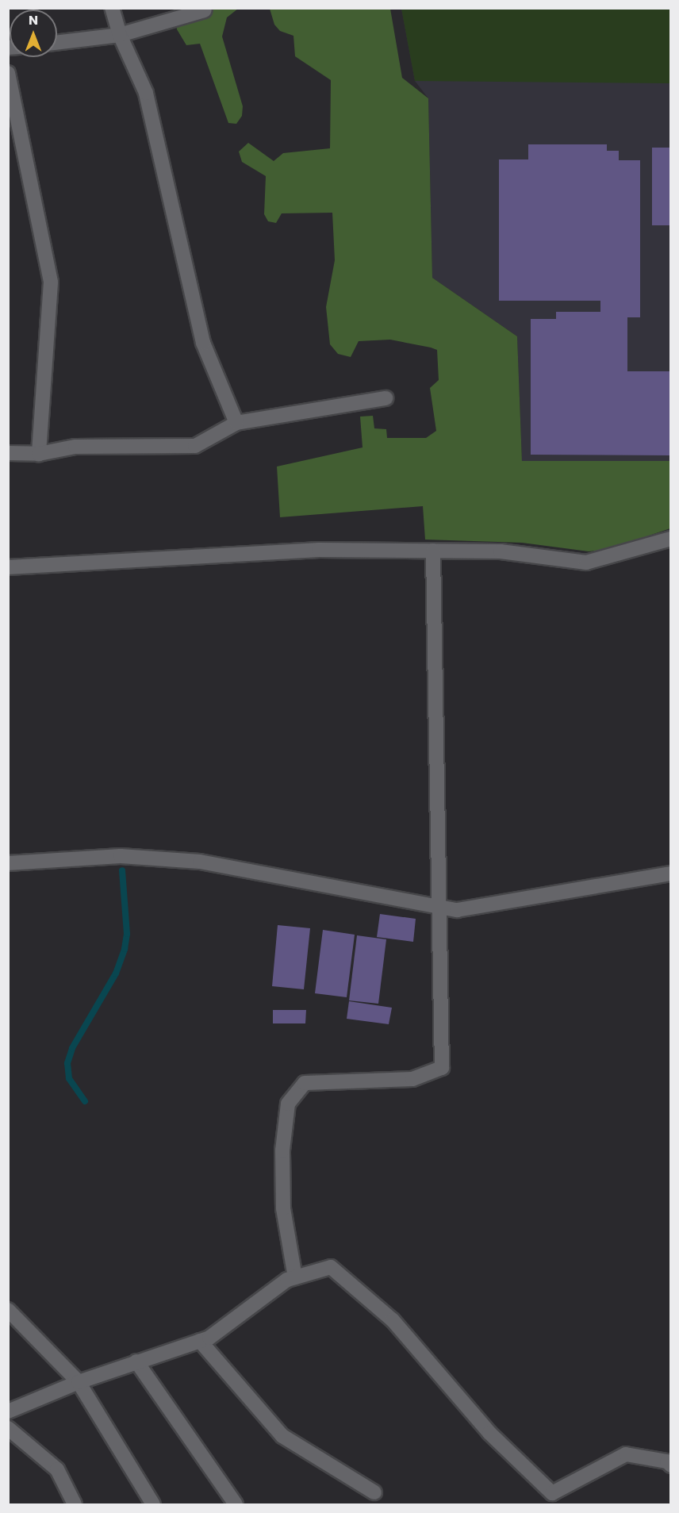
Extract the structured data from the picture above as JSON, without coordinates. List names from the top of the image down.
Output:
{
  "north": "top"
}
